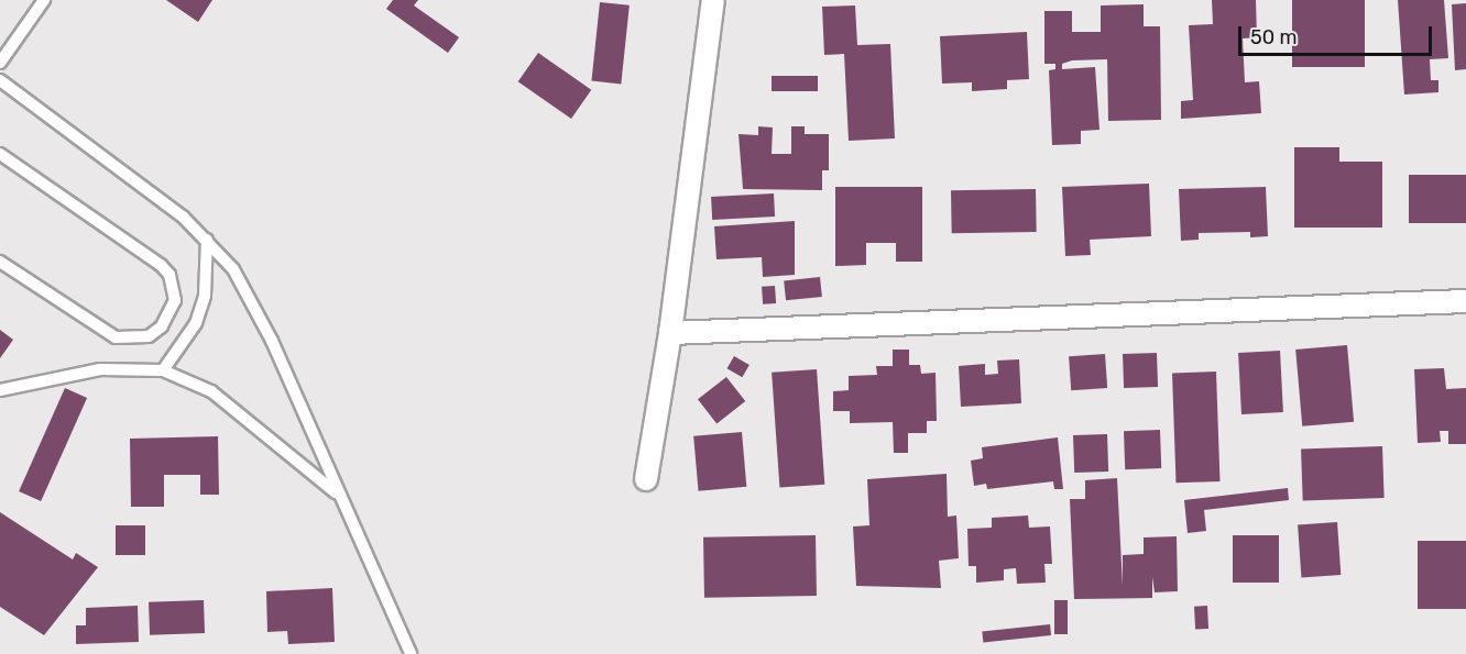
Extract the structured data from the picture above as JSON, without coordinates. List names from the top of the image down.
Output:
{
  "scale_bar": "50 m"
}
